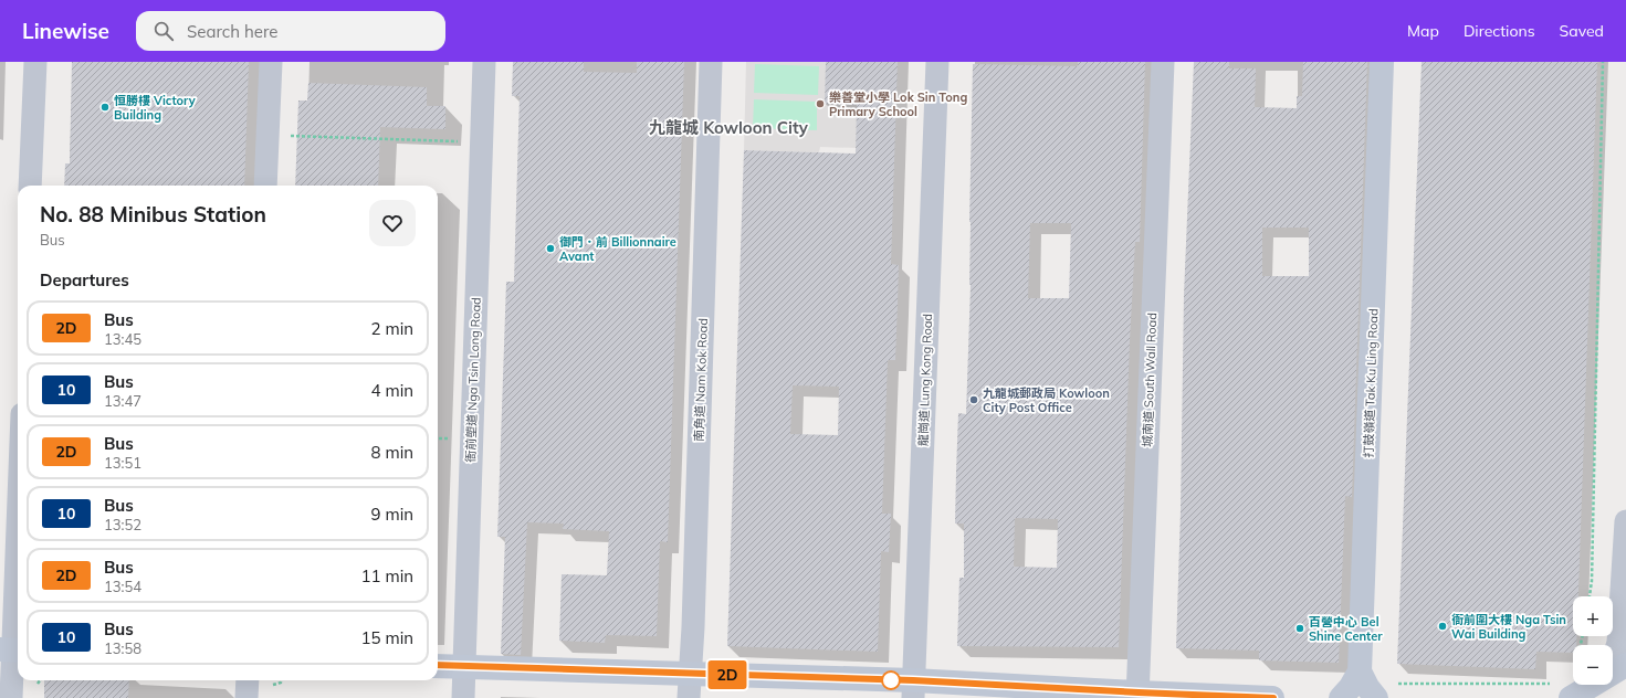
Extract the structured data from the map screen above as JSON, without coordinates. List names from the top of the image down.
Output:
{
  "streets": {
    "street": [
      "衙前塱道 Nga Tsin Long Road",
      "南角道 Nam Kok Road",
      "龍崗道 Lung Kong Road",
      "城南道 South Wall Road",
      "打鼓嶺道 Tak Ku Ling Road"
    ]
  },
  "districts": ["九龍城 Kowloon City"],
  "places": [
    "樂善堂小學 Lok Sin Tong Primary School",
    "恒勝樓 Victory Building",
    "御門．前 Billionnaire Avant",
    "九龍城郵政局 Kowloon City Post Office",
    "衙前圍大樓 Nga Tsin Wai Building",
    "百營中心 Bel Shine Center"
  ],
  "lines": ["bus line 2D"],
  "page": {
    "header": "Linewise",
    "search": "Search here",
    "nav": ["Map", "Directions", "Saved"],
    "on_map": "2D",
    "heading": [
      ["No. 88 Minibus Station", "Bus"],
      "Departures"
    ],
    "list": [
      {
        "mark": "2D",
        "name": "Bus",
        "note": "13:45",
        "value": "2 min"
      },
      {
        "mark": "10",
        "name": "Bus",
        "note": "13:47",
        "value": "4 min"
      },
      {
        "mark": "2D",
        "name": "Bus",
        "note": "13:51",
        "value": "8 min"
      },
      {
        "mark": "10",
        "name": "Bus",
        "note": "13:52",
        "value": "9 min"
      },
      {
        "mark": "2D",
        "name": "Bus",
        "note": "13:54",
        "value": "11 min"
      },
      {
        "mark": "10",
        "name": "Bus",
        "note": "13:58",
        "value": "15 min"
      }
    ],
    "map_buttons": ["+", "−"]
  }
}
